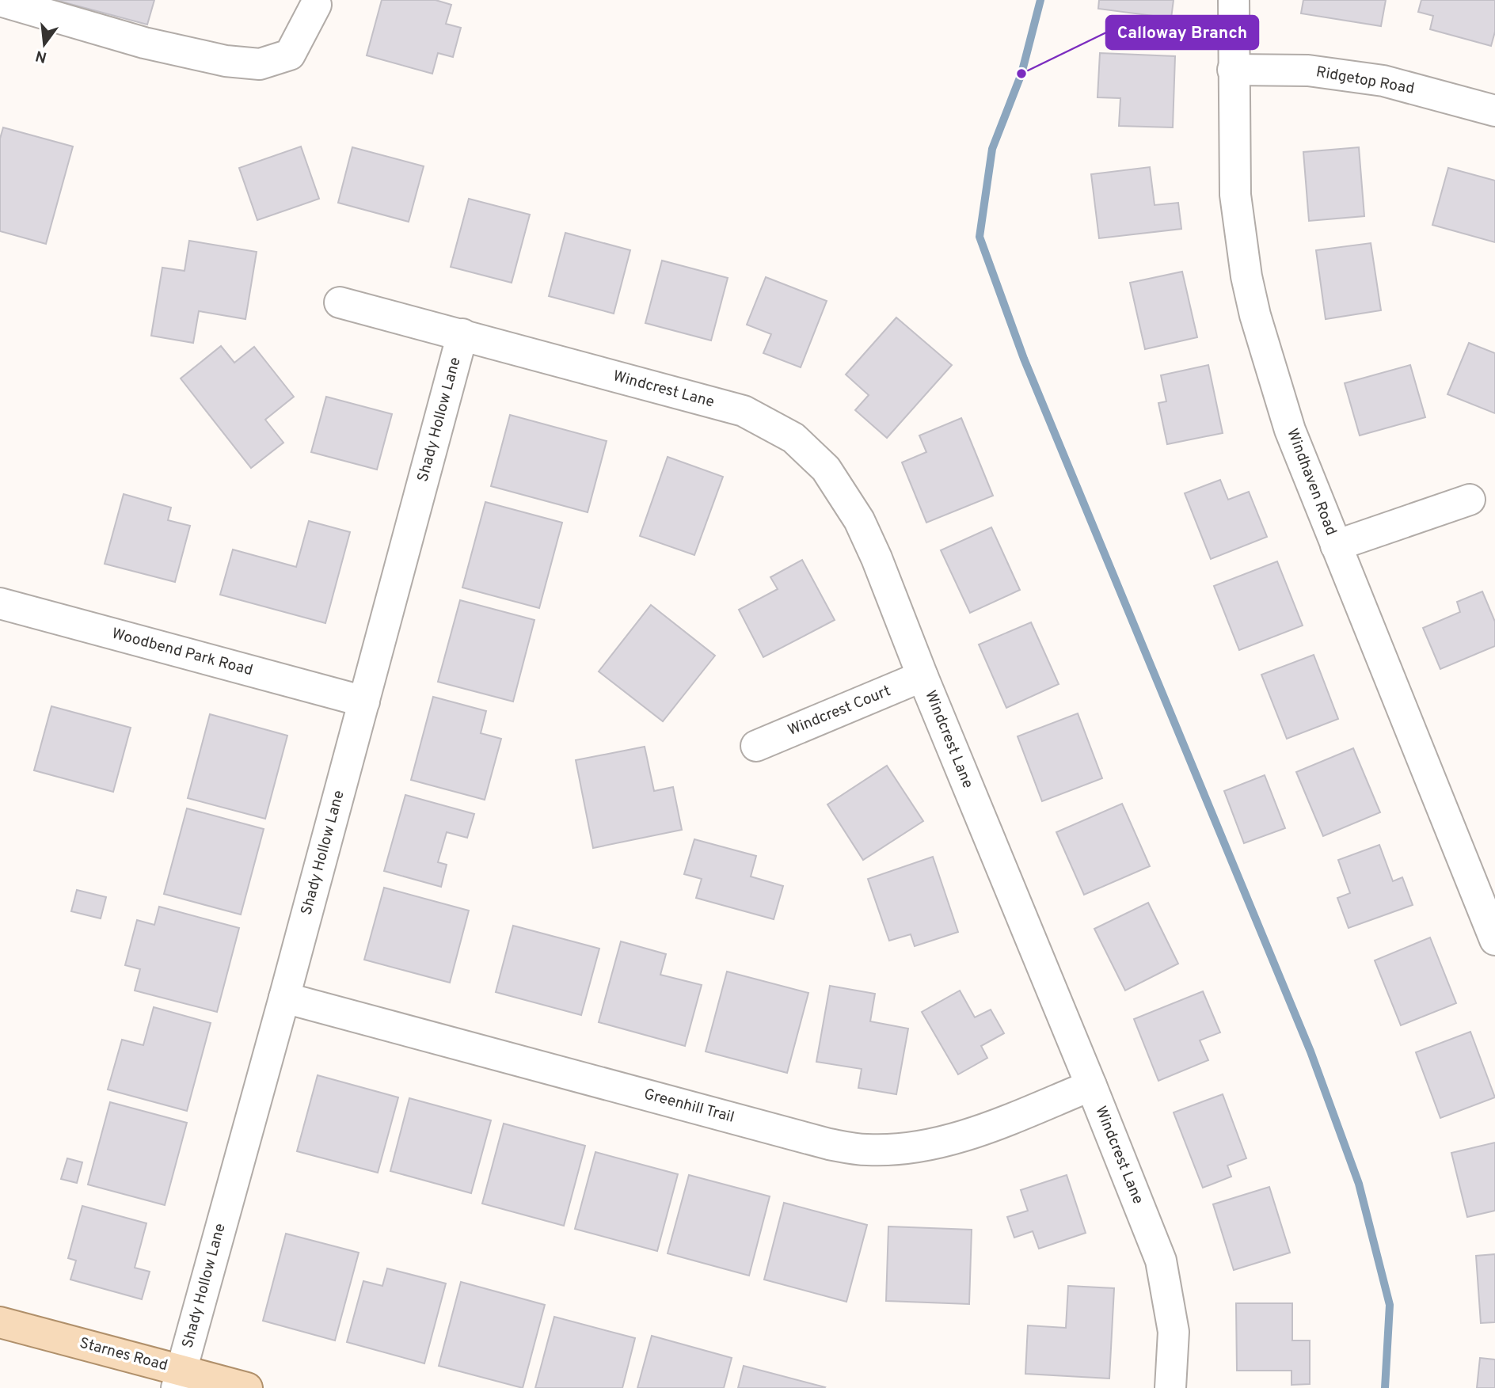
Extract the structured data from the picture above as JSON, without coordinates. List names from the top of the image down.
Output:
{
  "streets": {
    "main road": ["Starnes Road"],
    "street": [
      "Ridgetop Road",
      "Windcrest Lane",
      "Shady Hollow Lane",
      "Windhaven Road",
      "Woodbend Park Road",
      "Windcrest Court",
      "Greenhill Trail"
    ]
  },
  "crossings": [
    ["Ridgetop Road", "Windhaven Road"],
    ["Windcrest Lane", "Shady Hollow Lane"],
    ["Windcrest Lane", "Windcrest Court"],
    ["Windcrest Lane", "Greenhill Trail"],
    ["Shady Hollow Lane", "Woodbend Park Road"],
    ["Shady Hollow Lane", "Greenhill Trail"],
    ["Shady Hollow Lane", "Starnes Road"]
  ],
  "places": ["Calloway Branch"],
  "north": "bottom"
}
